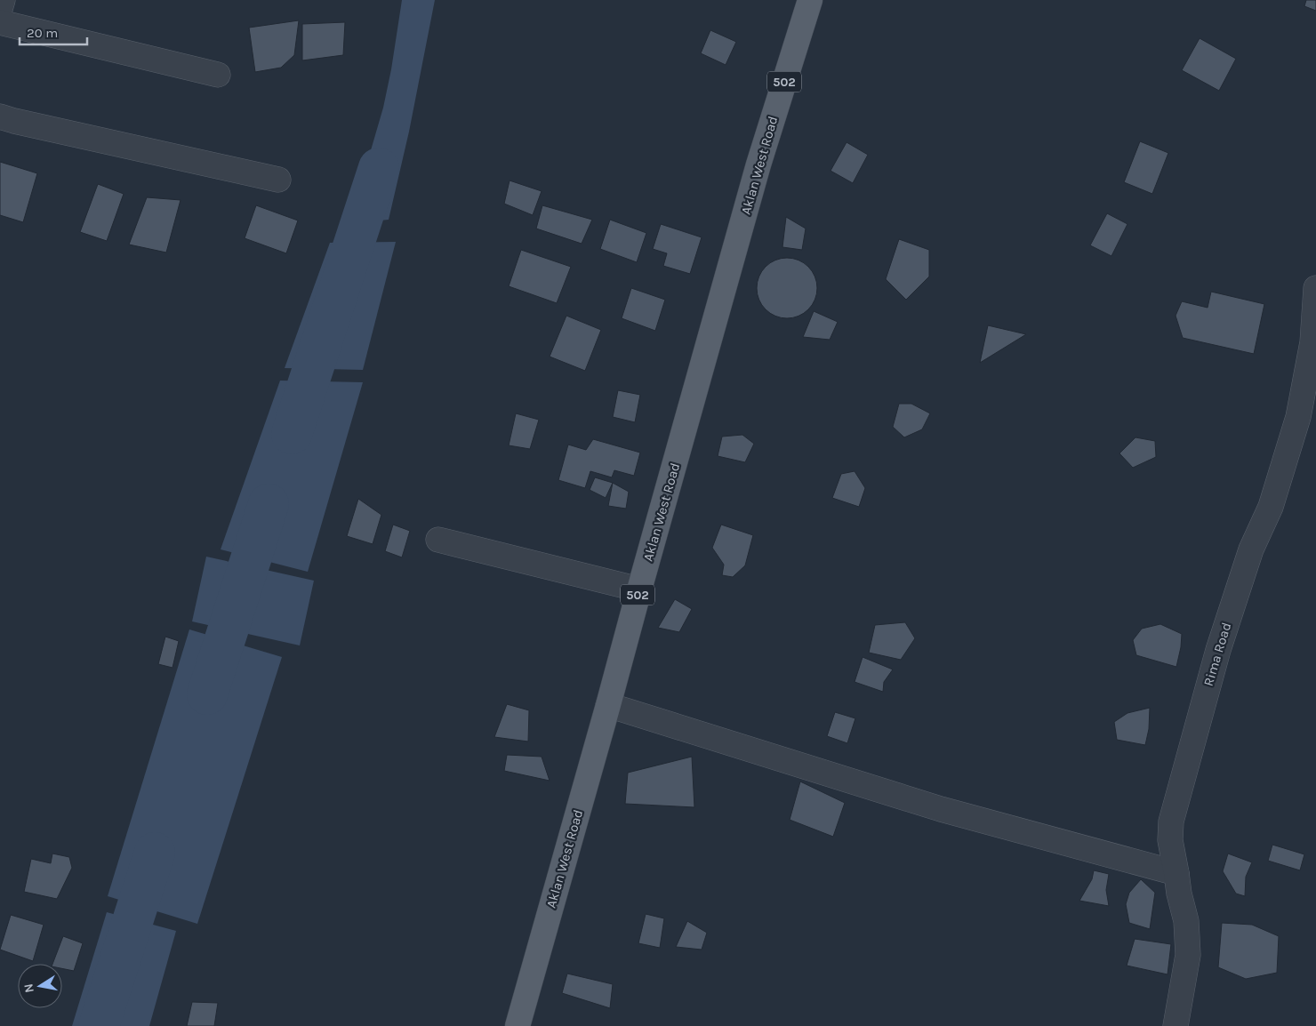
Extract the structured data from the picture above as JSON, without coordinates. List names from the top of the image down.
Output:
{
  "streets": {
    "main road": ["502", "Aklan West Road"],
    "street": ["Rima Road"]
  },
  "scale_bar": "20 m",
  "north": "left"
}
